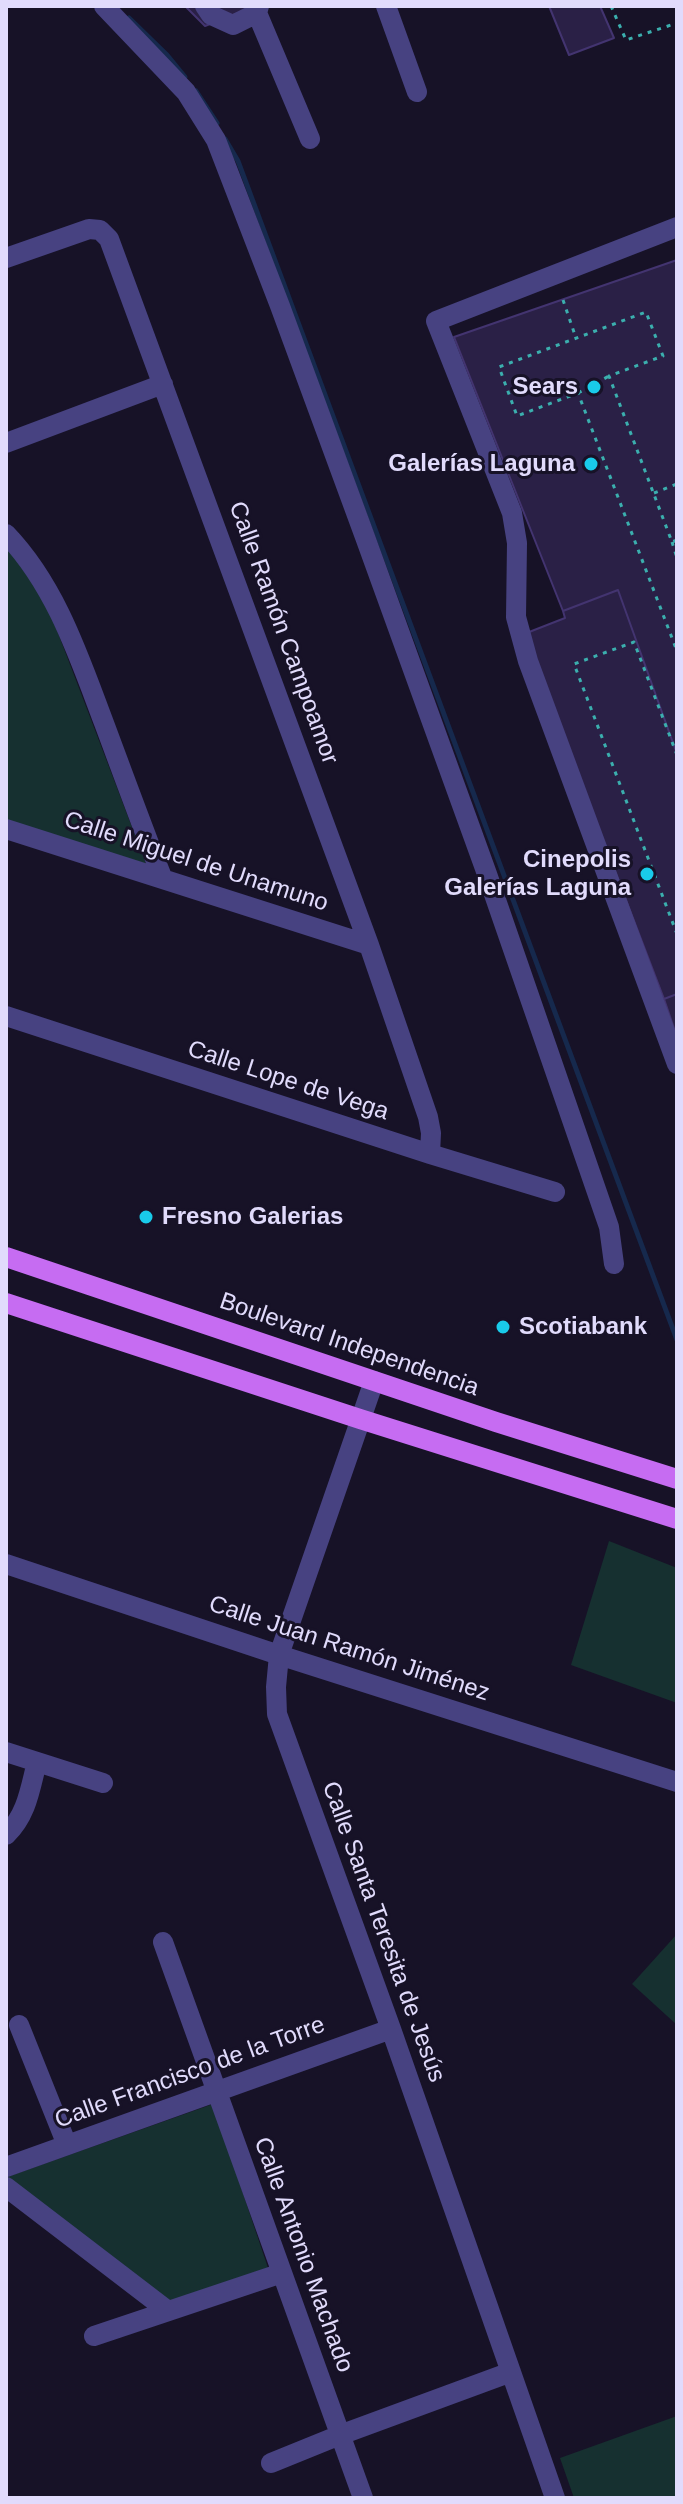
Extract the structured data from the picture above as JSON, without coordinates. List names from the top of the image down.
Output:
{
  "streets": {
    "main road": ["Boulevard Independencia"],
    "street": [
      "Calle Ramón Campoamor",
      "Calle Miguel de Unamuno",
      "Calle Lope de Vega",
      "Calle Juan Ramón Jiménez",
      "Calle Santa Teresita de Jesús",
      "Calle Francisco de la Torre",
      "Calle Antonio Machado"
    ]
  },
  "crossings": [
    ["Calle Ramón Campoamor", "Calle Miguel de Unamuno"],
    ["Calle Ramón Campoamor", "Calle Lope de Vega"],
    ["Boulevard Independencia", "Calle Santa Teresita de Jesús"],
    ["Calle Juan Ramón Jiménez", "Calle Santa Teresita de Jesús"],
    ["Calle Santa Teresita de Jesús", "Calle Francisco de la Torre"],
    ["Calle Francisco de la Torre", "Calle Antonio Machado"]
  ],
  "places": [
    "Sears",
    "Galerías Laguna",
    "Cinepolis Galerías Laguna",
    "Fresno Galerias",
    "Scotiabank"
  ]
}
